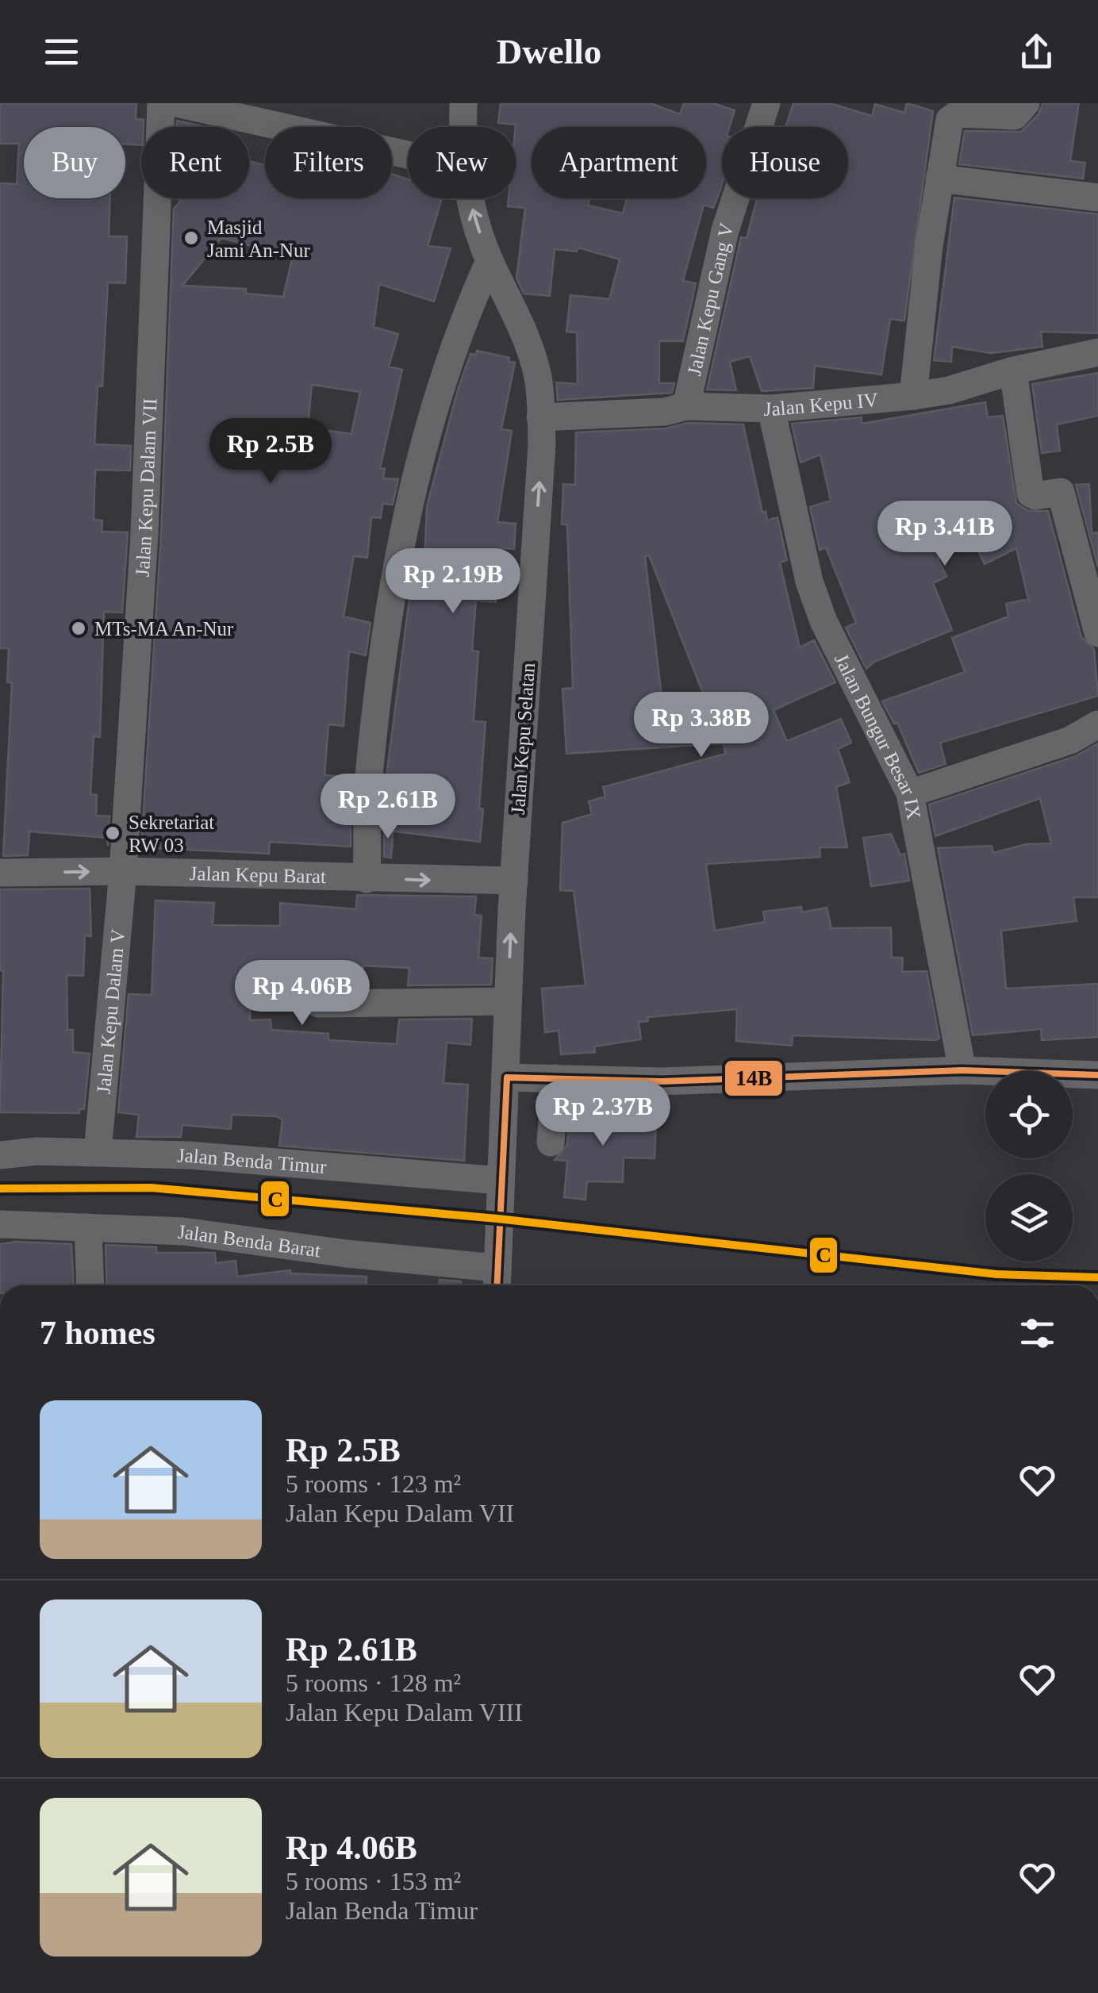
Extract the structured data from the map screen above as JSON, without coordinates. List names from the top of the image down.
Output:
{
  "streets": {
    "street": [
      "Jalan Kepu Gang V",
      "Jalan Kepu IV",
      "Jalan Kepu Dalam VII",
      "Jalan Bungur Besar IX",
      "Jalan Kepu Selatan",
      "Jalan Kepu Barat",
      "Jalan Kepu Dalam V",
      "Jalan Benda Timur",
      "Jalan Benda Barat"
    ]
  },
  "crossings": [
    ["Jalan Kepu Gang V", "Jalan Kepu IV"],
    ["Jalan Kepu IV", "Jalan Bungur Besar IX"],
    ["Jalan Kepu IV", "Jalan Kepu Selatan"],
    ["Jalan Kepu Dalam VII", "Jalan Kepu Barat"],
    ["Jalan Kepu Dalam VII", "Jalan Kepu Dalam V"],
    ["Jalan Kepu Selatan", "Jalan Kepu Barat"],
    ["Jalan Kepu Selatan", "Jalan Benda Timur"],
    ["Jalan Kepu Selatan", "Jalan Benda Barat"],
    ["Jalan Kepu Barat", "Jalan Kepu Dalam V"],
    ["Jalan Kepu Dalam V", "Jalan Benda Timur"]
  ],
  "places": ["Masjid Jami An-Nur", "MTs-MA An-Nur", "Sekretariat RW 03"],
  "lines": ["transit line 14B", "transit line C"],
  "page": {
    "header": "Dwello",
    "chip": [
      "Buy",
      "Rent",
      "Filters",
      "New",
      "Apartment",
      "House"
    ],
    "price": [
      "Rp 2.5B",
      "Rp 3.41B",
      "Rp 2.19B",
      "Rp 3.38B",
      "Rp 2.61B",
      "Rp 4.06B",
      "Rp 2.37B"
    ],
    "heading": "7 homes",
    "list": [
      {
        "name": "Rp 2.5B",
        "note": "5 rooms · 123 m² · Jalan Kepu Dalam VII"
      },
      {
        "name": "Rp 2.61B",
        "note": "5 rooms · 128 m² · Jalan Kepu Dalam VIII"
      },
      {
        "name": "Rp 4.06B",
        "note": "5 rooms · 153 m² · Jalan Benda Timur"
      }
    ]
  }
}
